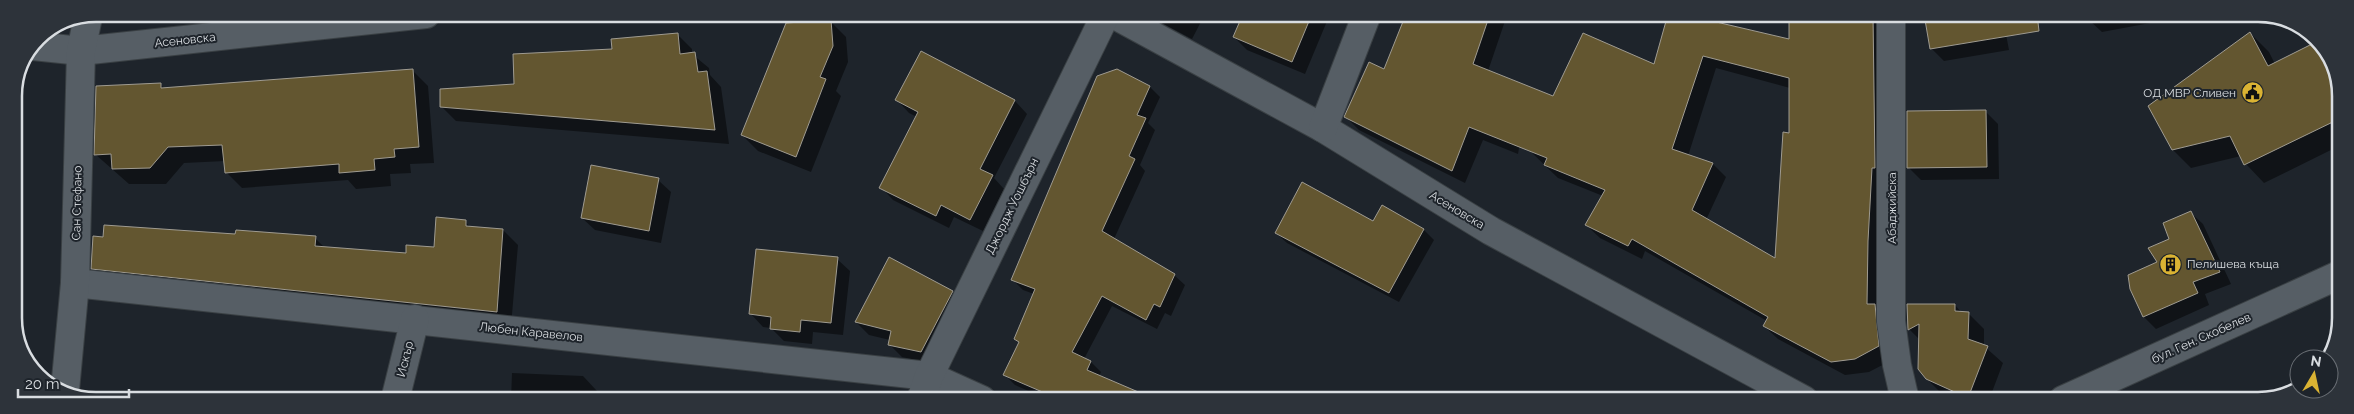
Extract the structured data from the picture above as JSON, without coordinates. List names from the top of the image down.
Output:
{
  "streets": {
    "street": [
      "Асеновска",
      "Сан Стефано",
      "Джордж Уошбърн",
      "Абаджийска",
      "Любен Каравелов",
      "бул. Ген. Скобелев",
      "Искър"
    ]
  },
  "crossings": [
    ["Асеновска", "Сан Стефано"],
    ["Сан Стефано", "Любен Каравелов"],
    ["Джордж Уошбърн", "Любен Каравелов"],
    ["Любен Каравелов", "Искър"]
  ],
  "places": {
    "public building": ["ОД МВР Сливен"],
    "building": ["Пелишева къща"]
  },
  "scale_bar": "20 m",
  "north": "top"
}
